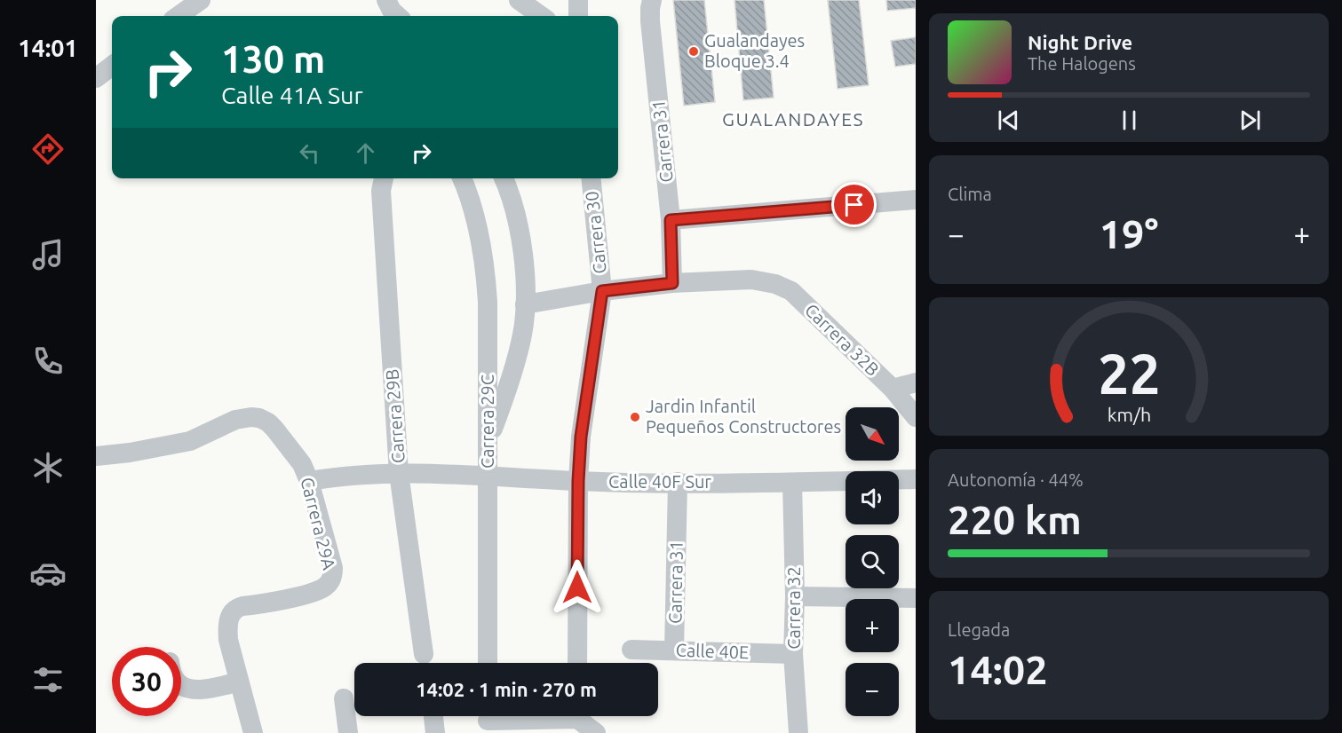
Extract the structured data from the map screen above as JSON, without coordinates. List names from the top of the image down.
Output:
{
  "streets": {
    "street": [
      "Carrera 31",
      "Carrera 30",
      "Carrera 32B",
      "Carrera 29B",
      "Carrera 29C",
      "Calle 40F Sur",
      "Carrera 29A",
      "Carrera 32",
      "Calle 40E"
    ]
  },
  "crossings": [
    ["Carrera 31", "Carrera 32B"],
    ["Carrera 31", "Calle 40F Sur"],
    ["Carrera 31", "Calle 40E"],
    ["Carrera 30", "Calle 40F Sur"],
    ["Carrera 29B", "Calle 40F Sur"],
    ["Carrera 29C", "Calle 40F Sur"],
    ["Calle 40F Sur", "Carrera 29A"],
    ["Calle 40F Sur", "Carrera 32"],
    ["Carrera 32", "Calle 40E"]
  ],
  "districts": ["GUALANDAYES"],
  "places": ["Gualandayes Bloque 3.4", "Jardin Infantil Pequeños Constructores"],
  "north": "bottom right",
  "page": {
    "tabs": "14:01",
    "turn": ["130 m", "Calle 41A Sur"],
    "song": ["Night Drive", "The Halogens"],
    "tile": [
      "Clima",
      ["Autonomía · 44%", "220 km"],
      ["Llegada", "14:02"]
    ],
    "heat": ["−", "19°", "+"],
    "map_buttons": ["+", "−"],
    "limit": "30",
    "trip": "14:02 · 1 min · 270 m",
    "gauge": ["22", "km/h"]
  }
}
